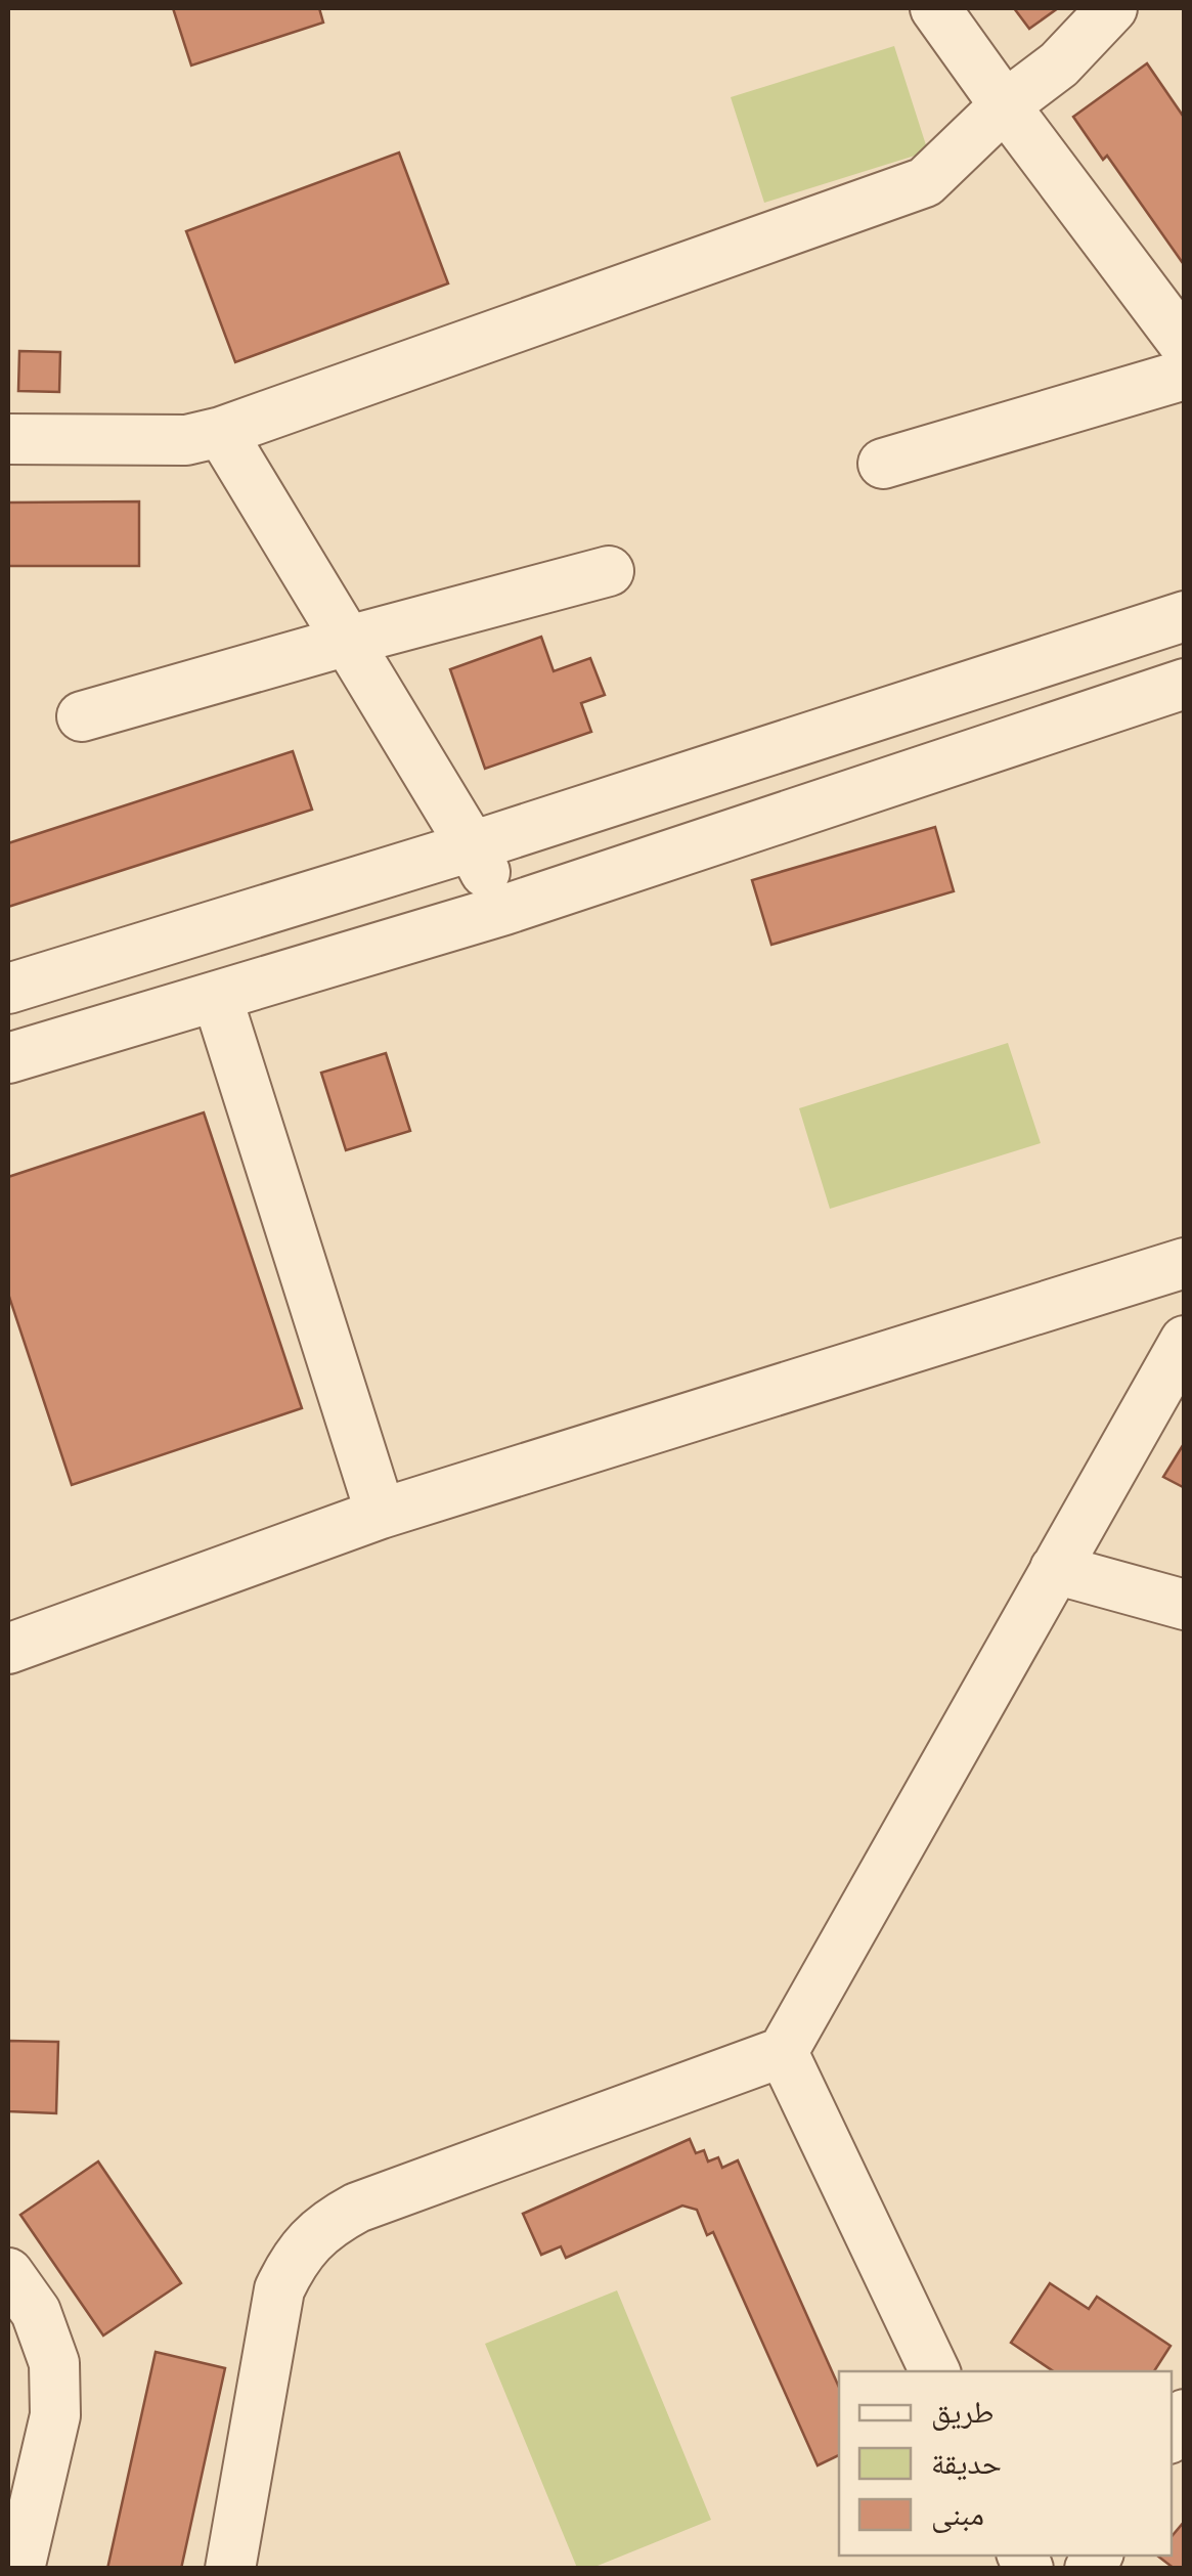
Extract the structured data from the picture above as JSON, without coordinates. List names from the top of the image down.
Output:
{
  "legend": ["طريق", "حديقة", "مبنى"]
}
